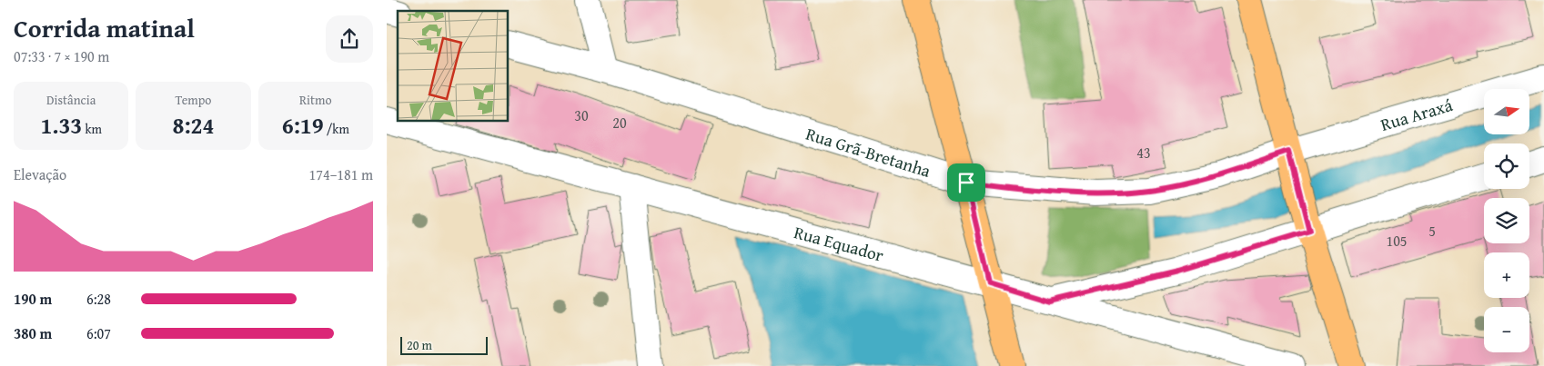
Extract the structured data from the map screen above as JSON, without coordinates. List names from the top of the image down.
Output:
{
  "streets": {
    "street": ["Rua Araxá", "Rua Grã-Bretanha", "Rua Equador"]
  },
  "crossings": [
    ["Rua Araxá", "Rua Grã-Bretanha"]
  ],
  "house_numbers": [
    "30",
    "20",
    "43",
    "5",
    "105"
  ],
  "scale_bar": "20 m",
  "north": "right",
  "page": {
    "heading": ["Corrida matinal", "07:33 · 7 × 190 m"],
    "stats": [
      ["Distância", "1.33 km"],
      ["Tempo", "8:24"],
      ["Ritmo", "6:19 /km"]
    ],
    "map_buttons": ["+", "−"],
    "chart": ["Elevação", "174–181 m"],
    "list": [
      {
        "name": "190 m",
        "note": "6:28"
      },
      {
        "name": "380 m",
        "note": "6:07"
      }
    ],
    "scale": "20 m"
  }
}
